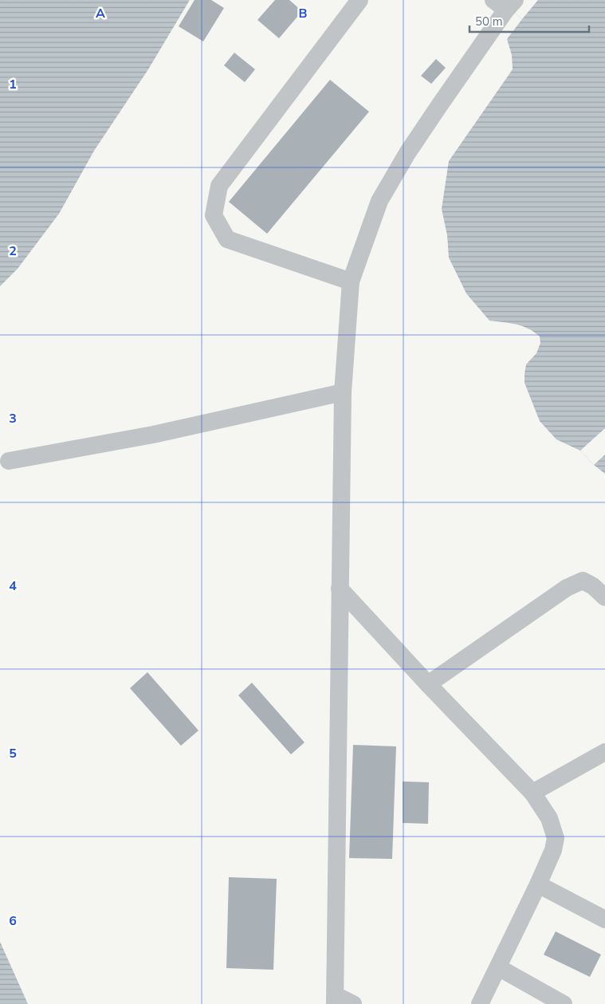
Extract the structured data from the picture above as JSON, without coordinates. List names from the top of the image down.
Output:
{
  "scale_bar": "50 m",
  "grid": {
    "columns": ["A", "B"],
    "rows": [
      "1",
      "2",
      "3",
      "4",
      "5",
      "6"
    ]
  }
}
